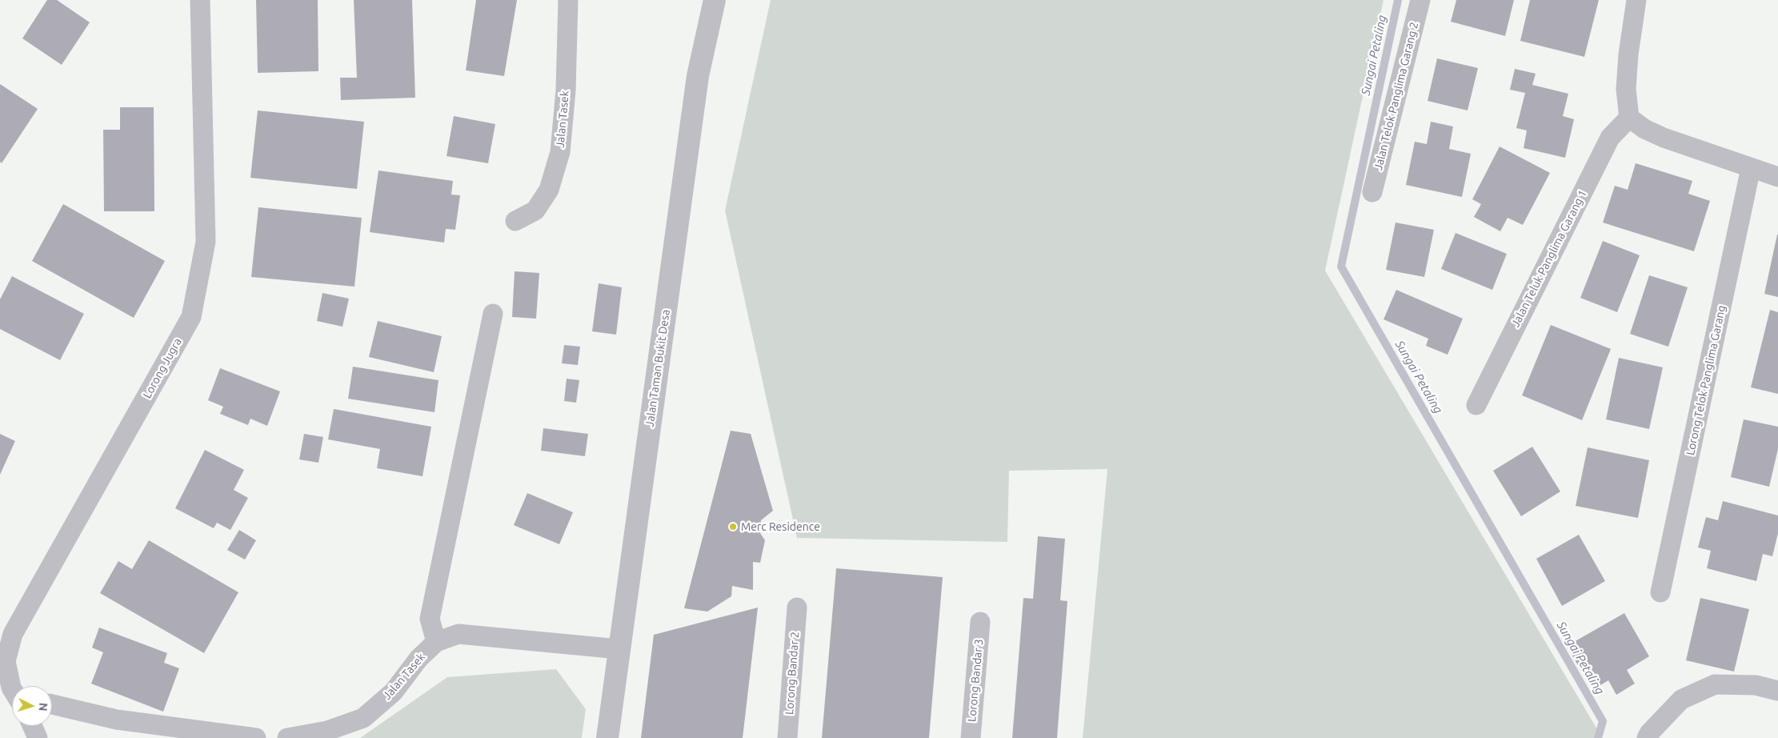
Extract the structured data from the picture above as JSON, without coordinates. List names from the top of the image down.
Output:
{
  "streets": {
    "street": [
      "Jalan Telok Panglima Garang 2",
      "Jalan Tasek",
      "Jalan Teluk Panglima Garang 1",
      "Lorong Jugra",
      "Jalan Taman Bukit Desa",
      "Lorong Telok Panglima Garang",
      "Lorong Bandar 2",
      "Lorong Bandar 3"
    ]
  },
  "crossings": [
    ["Jalan Tasek", "Jalan Taman Bukit Desa"]
  ],
  "water": ["Sungai Petaling"],
  "places": ["Merc Residence"],
  "north": "right"
}
